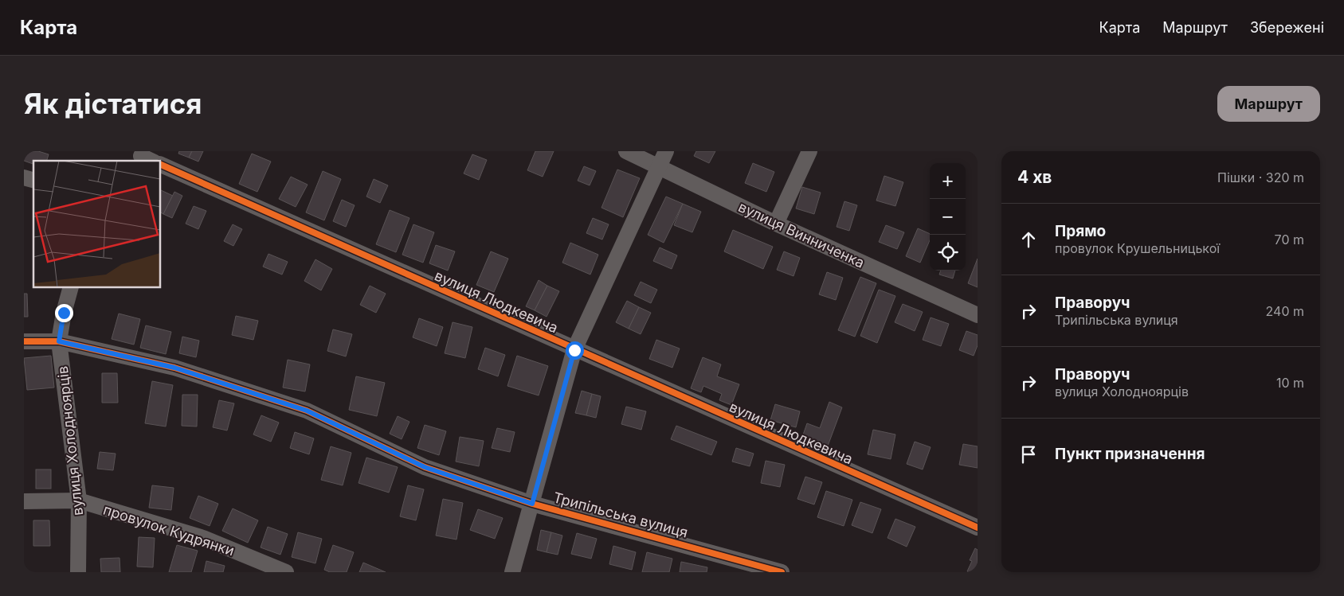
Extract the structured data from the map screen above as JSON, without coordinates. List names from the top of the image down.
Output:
{
  "streets": {
    "street": [
      "вулиця Винниченка",
      "вулиця Людкевича",
      "вулиця Холодноярців",
      "Трипільська вулиця",
      "провулок Кудрянки"
    ]
  },
  "crossings": [
    ["вулиця Холодноярців", "Трипільська вулиця"],
    ["вулиця Холодноярців", "провулок Кудрянки"]
  ],
  "page": {
    "header": "Карта",
    "nav": ["Карта", "Маршрут", "Збережені"],
    "buttons": "Маршрут",
    "title": "Як дістатися",
    "heading": ["4 хв", "Пішки · 320 m"],
    "map_buttons": ["+", "−"],
    "list": [
      ["Прямо", "провулок Крушельницької", "70 m"],
      ["Праворуч", "Трипільська вулиця", "240 m"],
      ["Праворуч", "вулиця Холодноярців", "10 m"],
      "Пункт призначення"
    ]
  }
}
